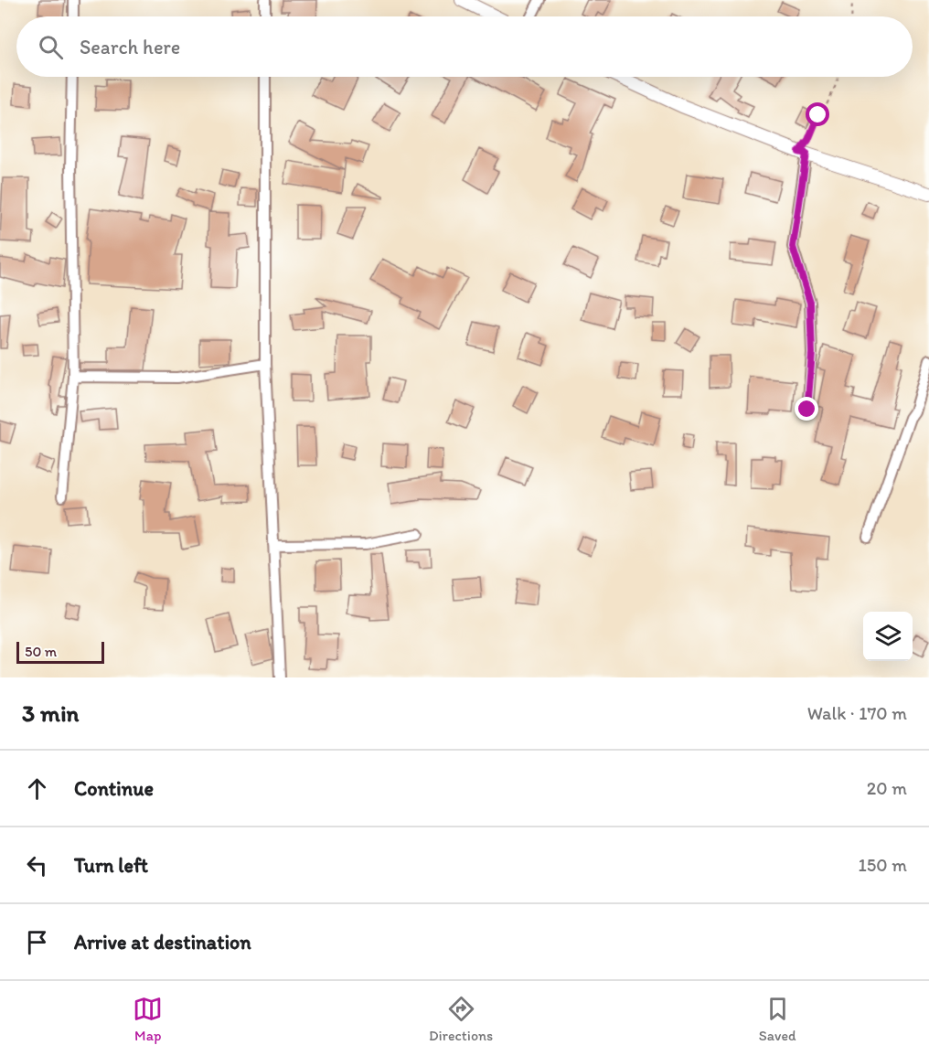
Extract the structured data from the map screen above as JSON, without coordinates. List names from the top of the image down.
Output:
{
  "scale_bar": "50 m",
  "page": {
    "search": "Search here",
    "scale": "50 m",
    "heading": ["3 min", "Walk · 170 m"],
    "list": [
      ["Continue", "20 m"],
      ["Turn left", "150 m"],
      "Arrive at destination"
    ],
    "nav": ["Map", "Directions", "Saved"]
  }
}
